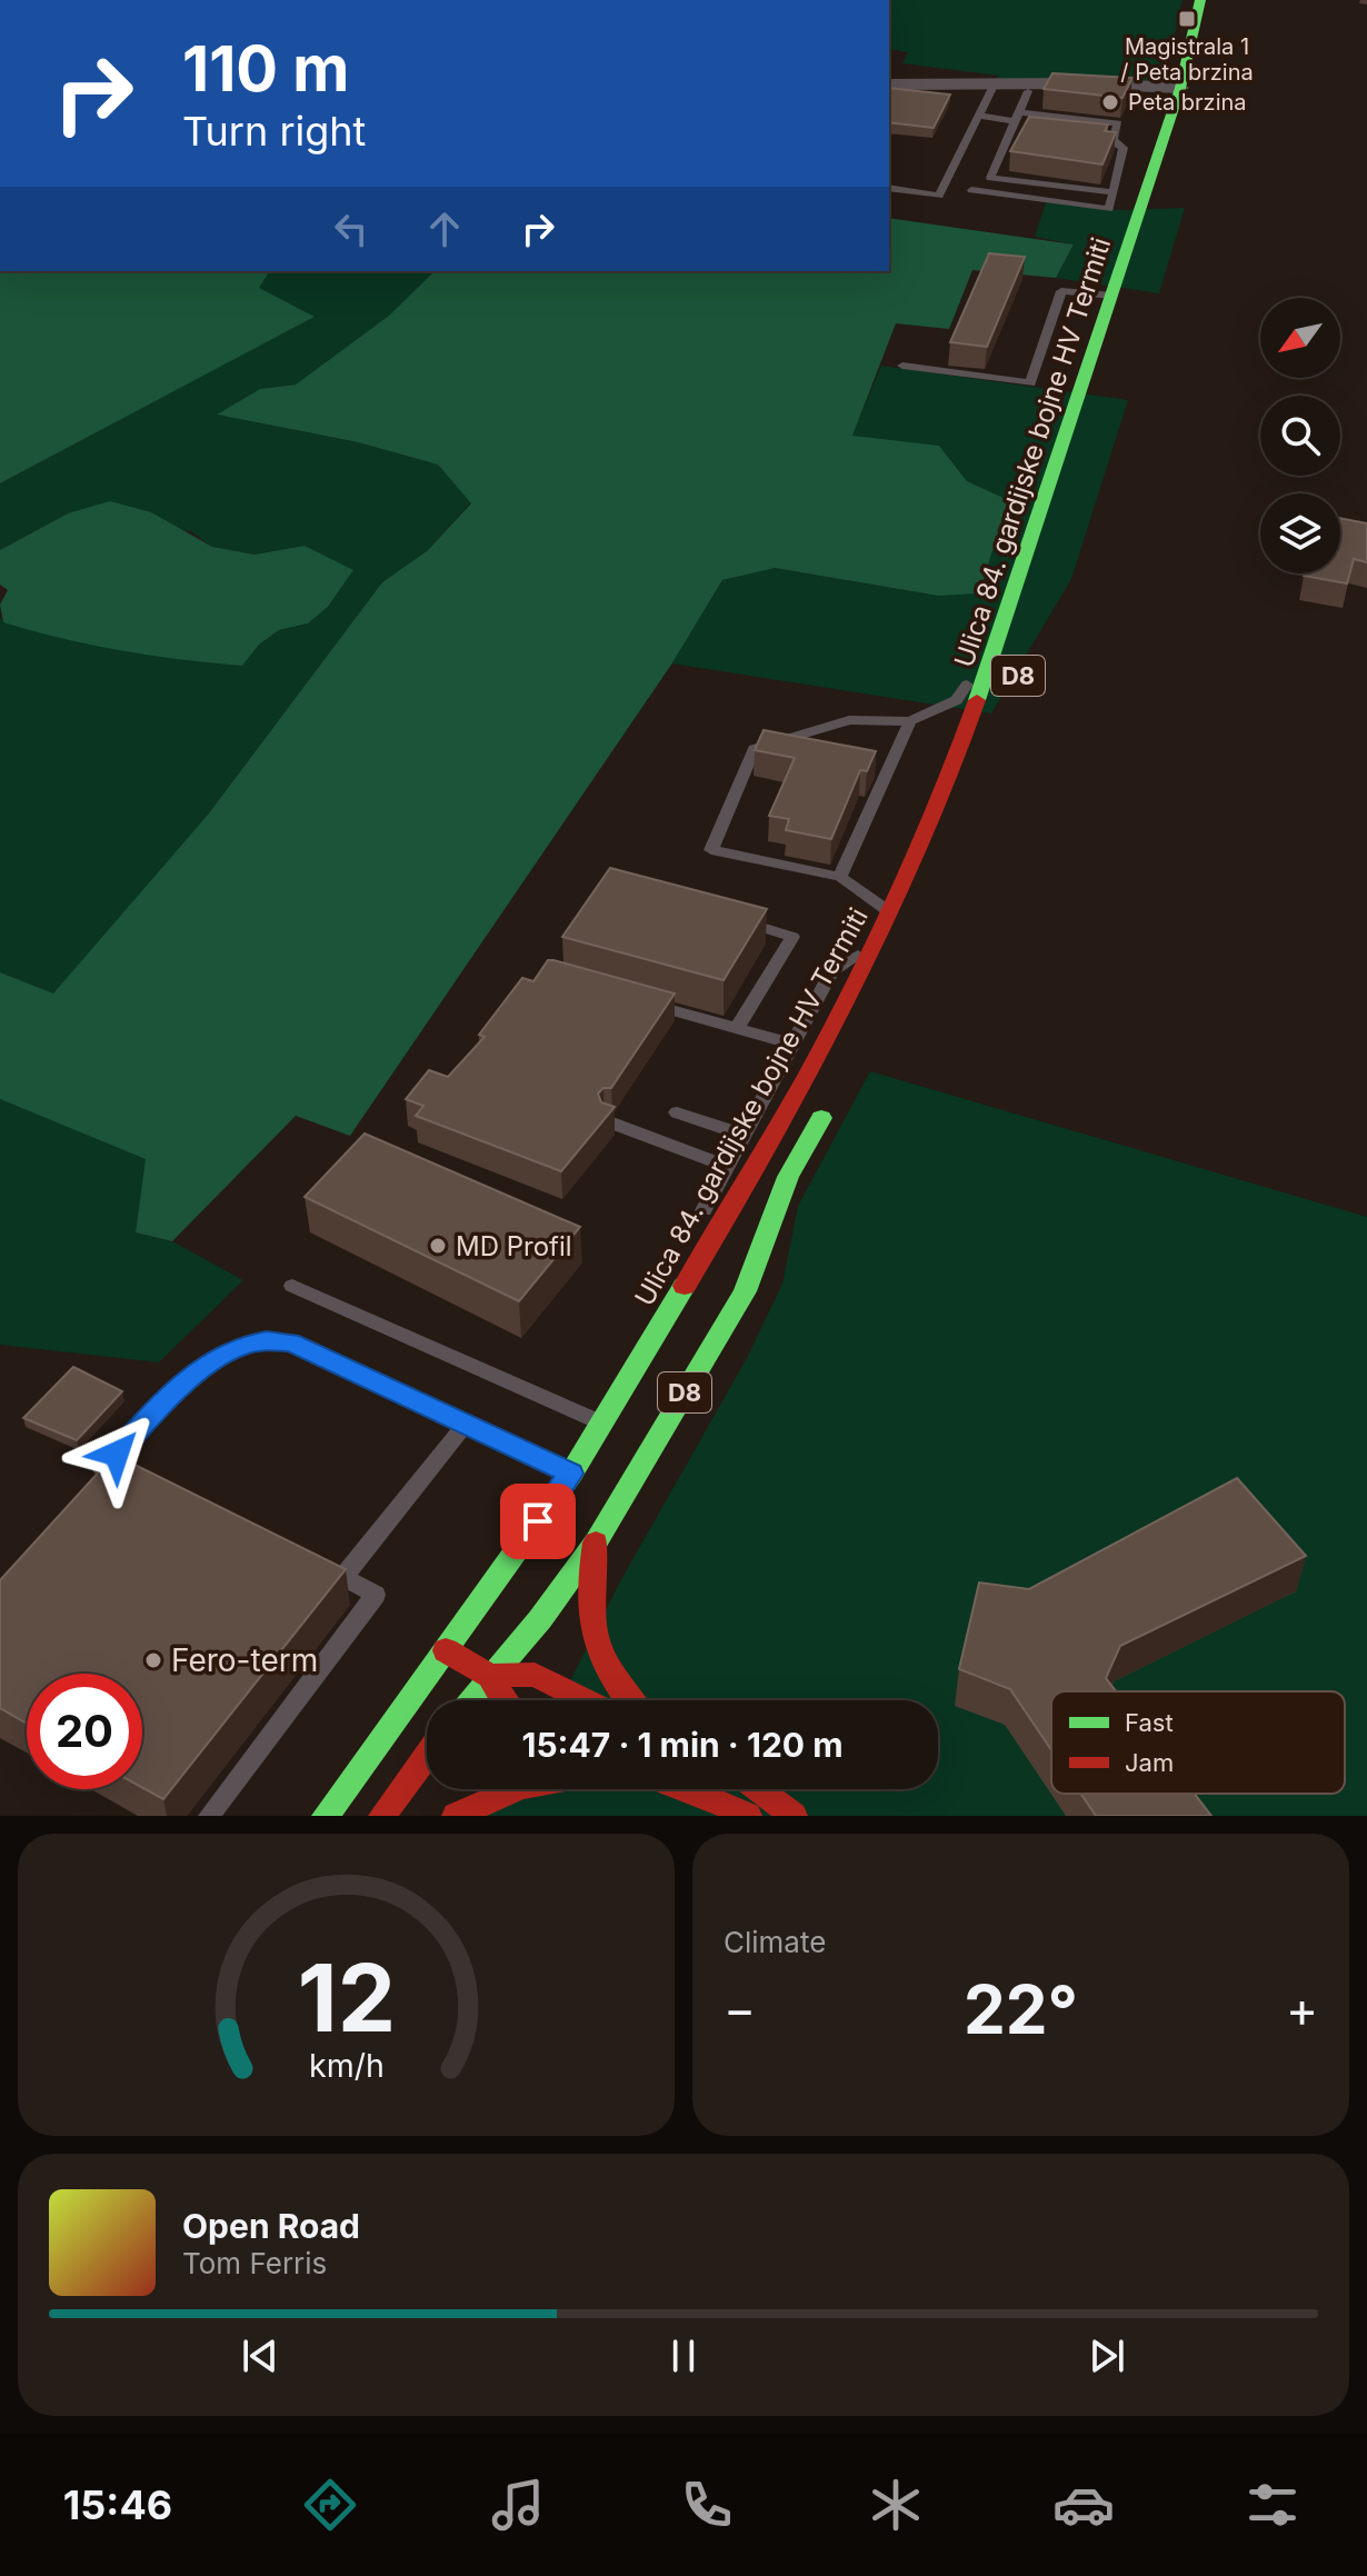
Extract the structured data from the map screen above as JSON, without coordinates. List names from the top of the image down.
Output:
{
  "streets": {
    "main road": ["Ulica 84. gardijske bojne HV Termiti", "D8"]
  },
  "places": {
    "transit": ["Magistrala 1 / Peta brzina"],
    "other": ["Peta brzina", "MD Profil", "Fero-term"]
  },
  "legend": ["Fast", "Jam"],
  "north": "bottom left",
  "page": {
    "turn": ["110 m", "Turn right"],
    "limit": "20",
    "trip": "15:47 · 1 min · 120 m",
    "tile": "Climate",
    "heat": ["−", "22°", "+"],
    "song": ["Open Road", "Tom Ferris"],
    "tabs": "15:46",
    "gauge": ["12", "km/h"]
  }
}
